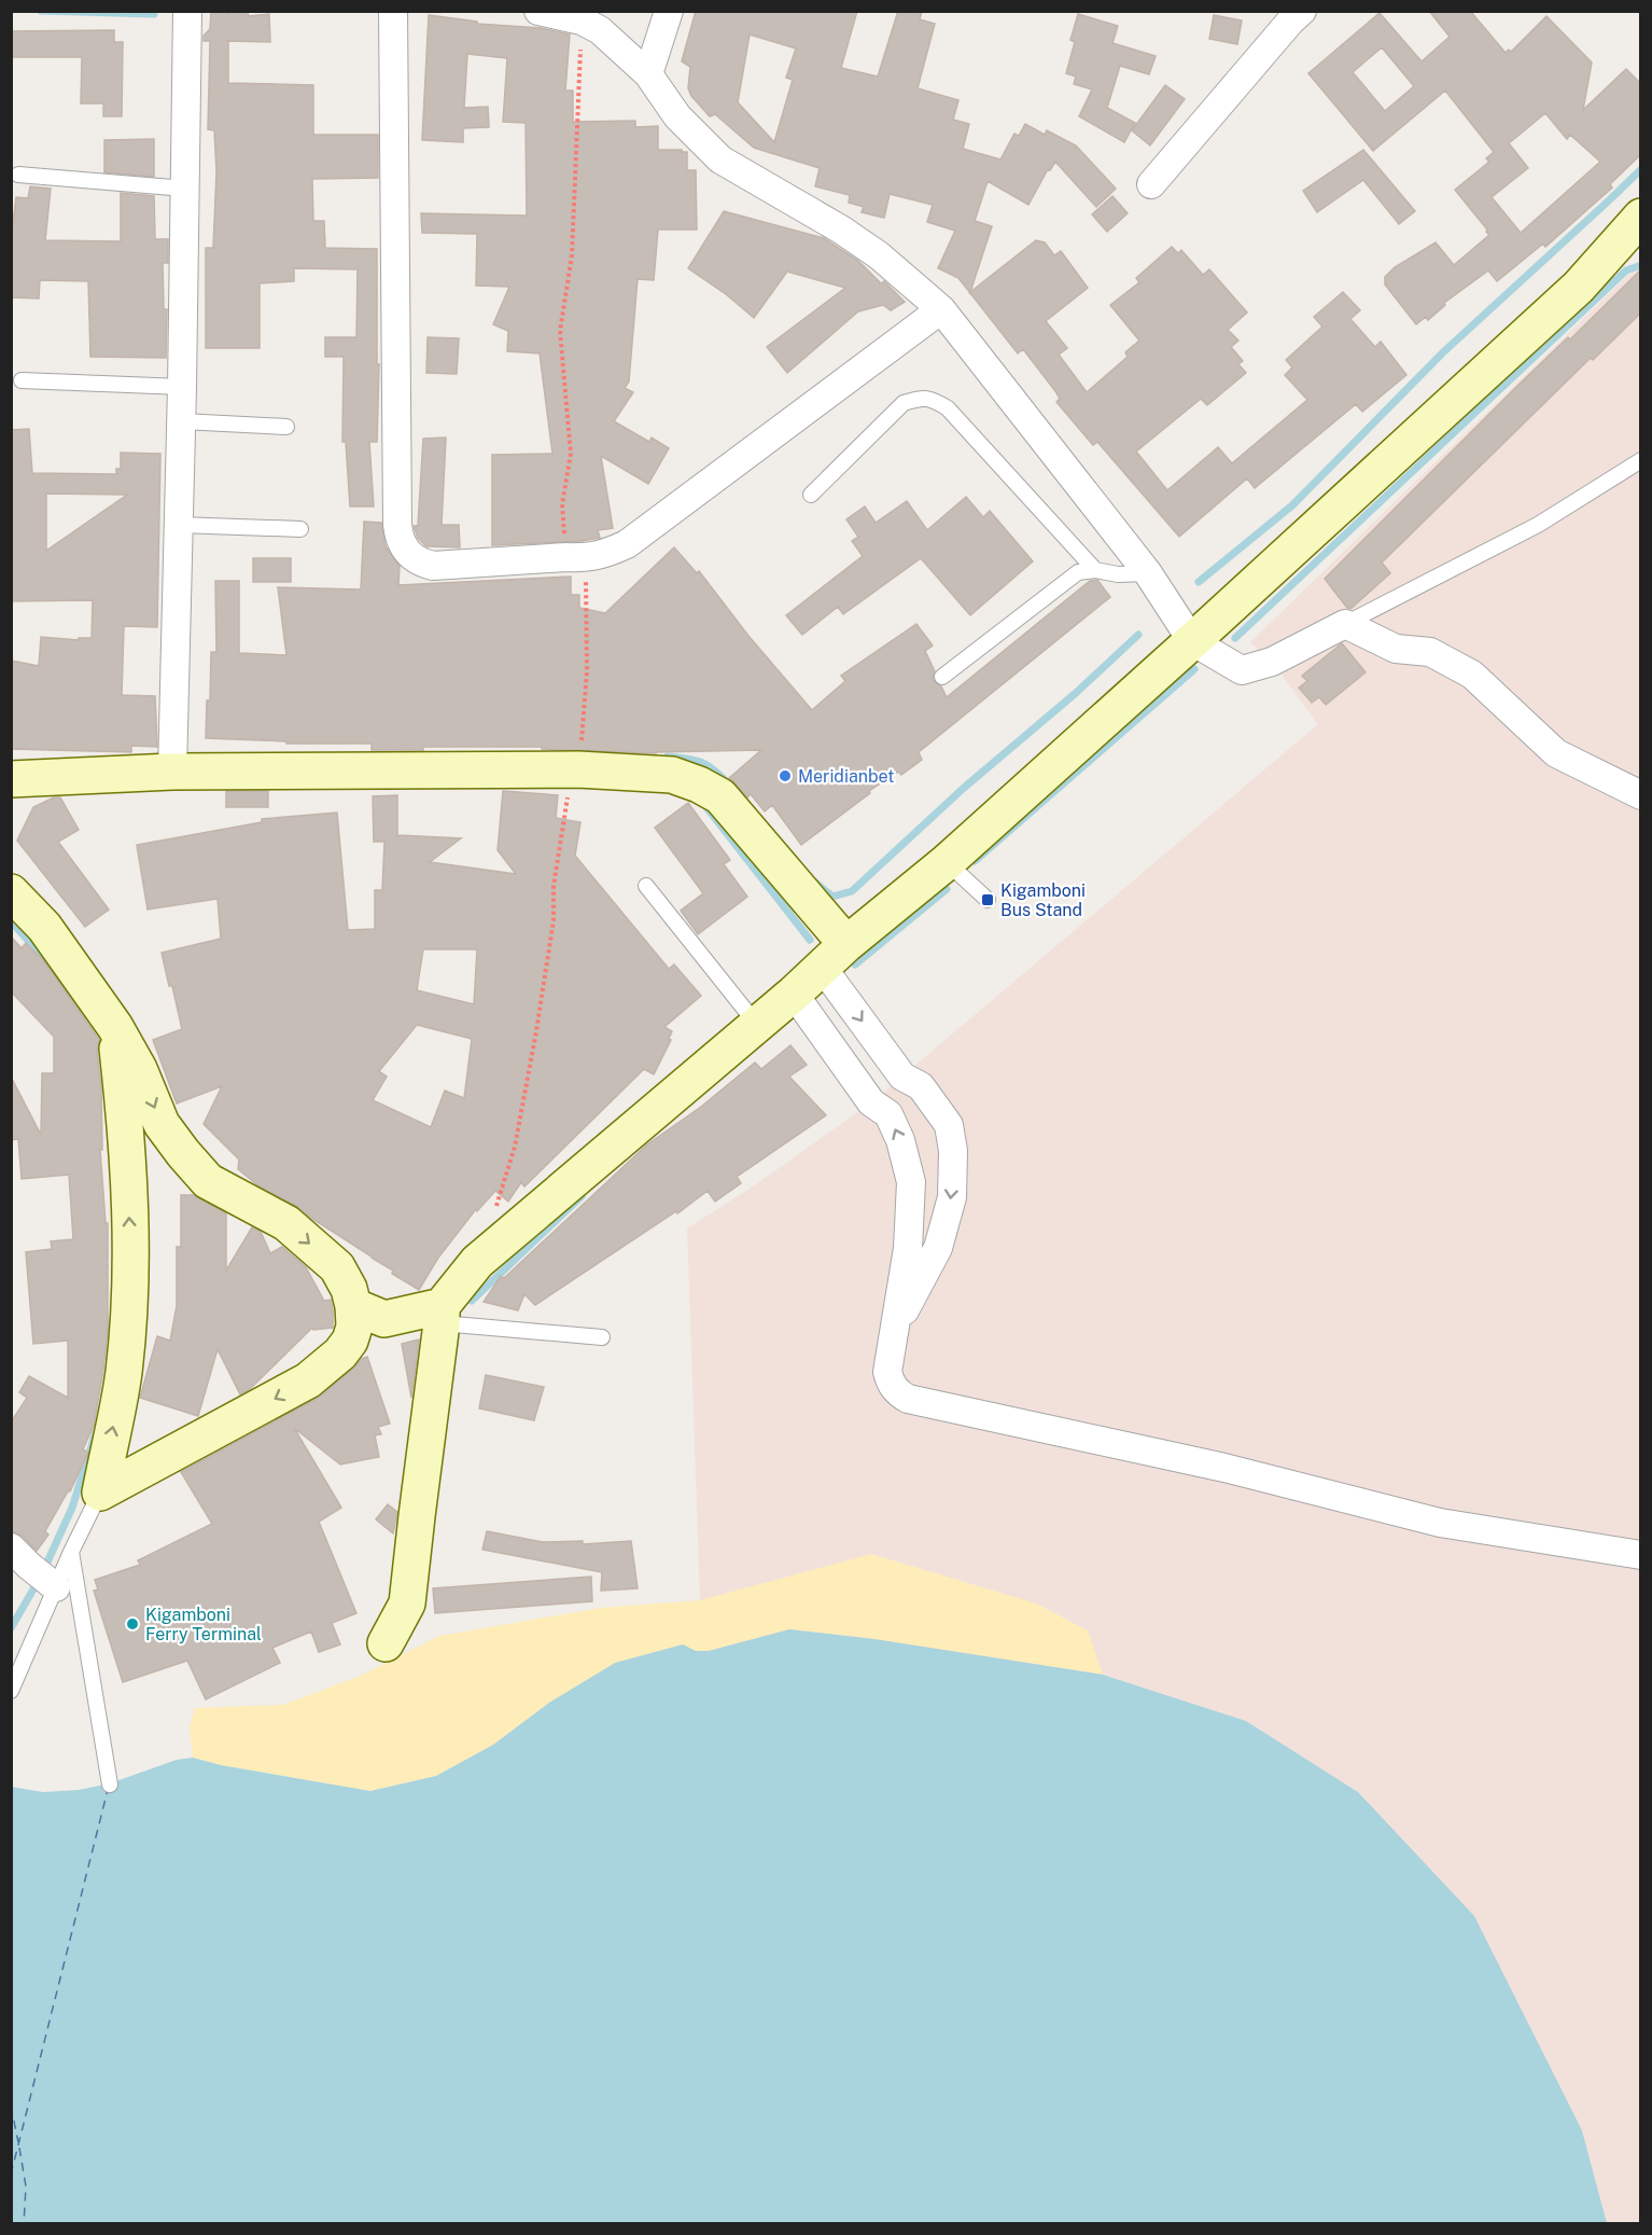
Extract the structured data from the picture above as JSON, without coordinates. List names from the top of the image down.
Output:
{
  "places": {
    "other": ["Meridianbet", "Kigamboni Ferry Terminal"],
    "transit": ["Kigamboni Bus Stand"]
  }
}
